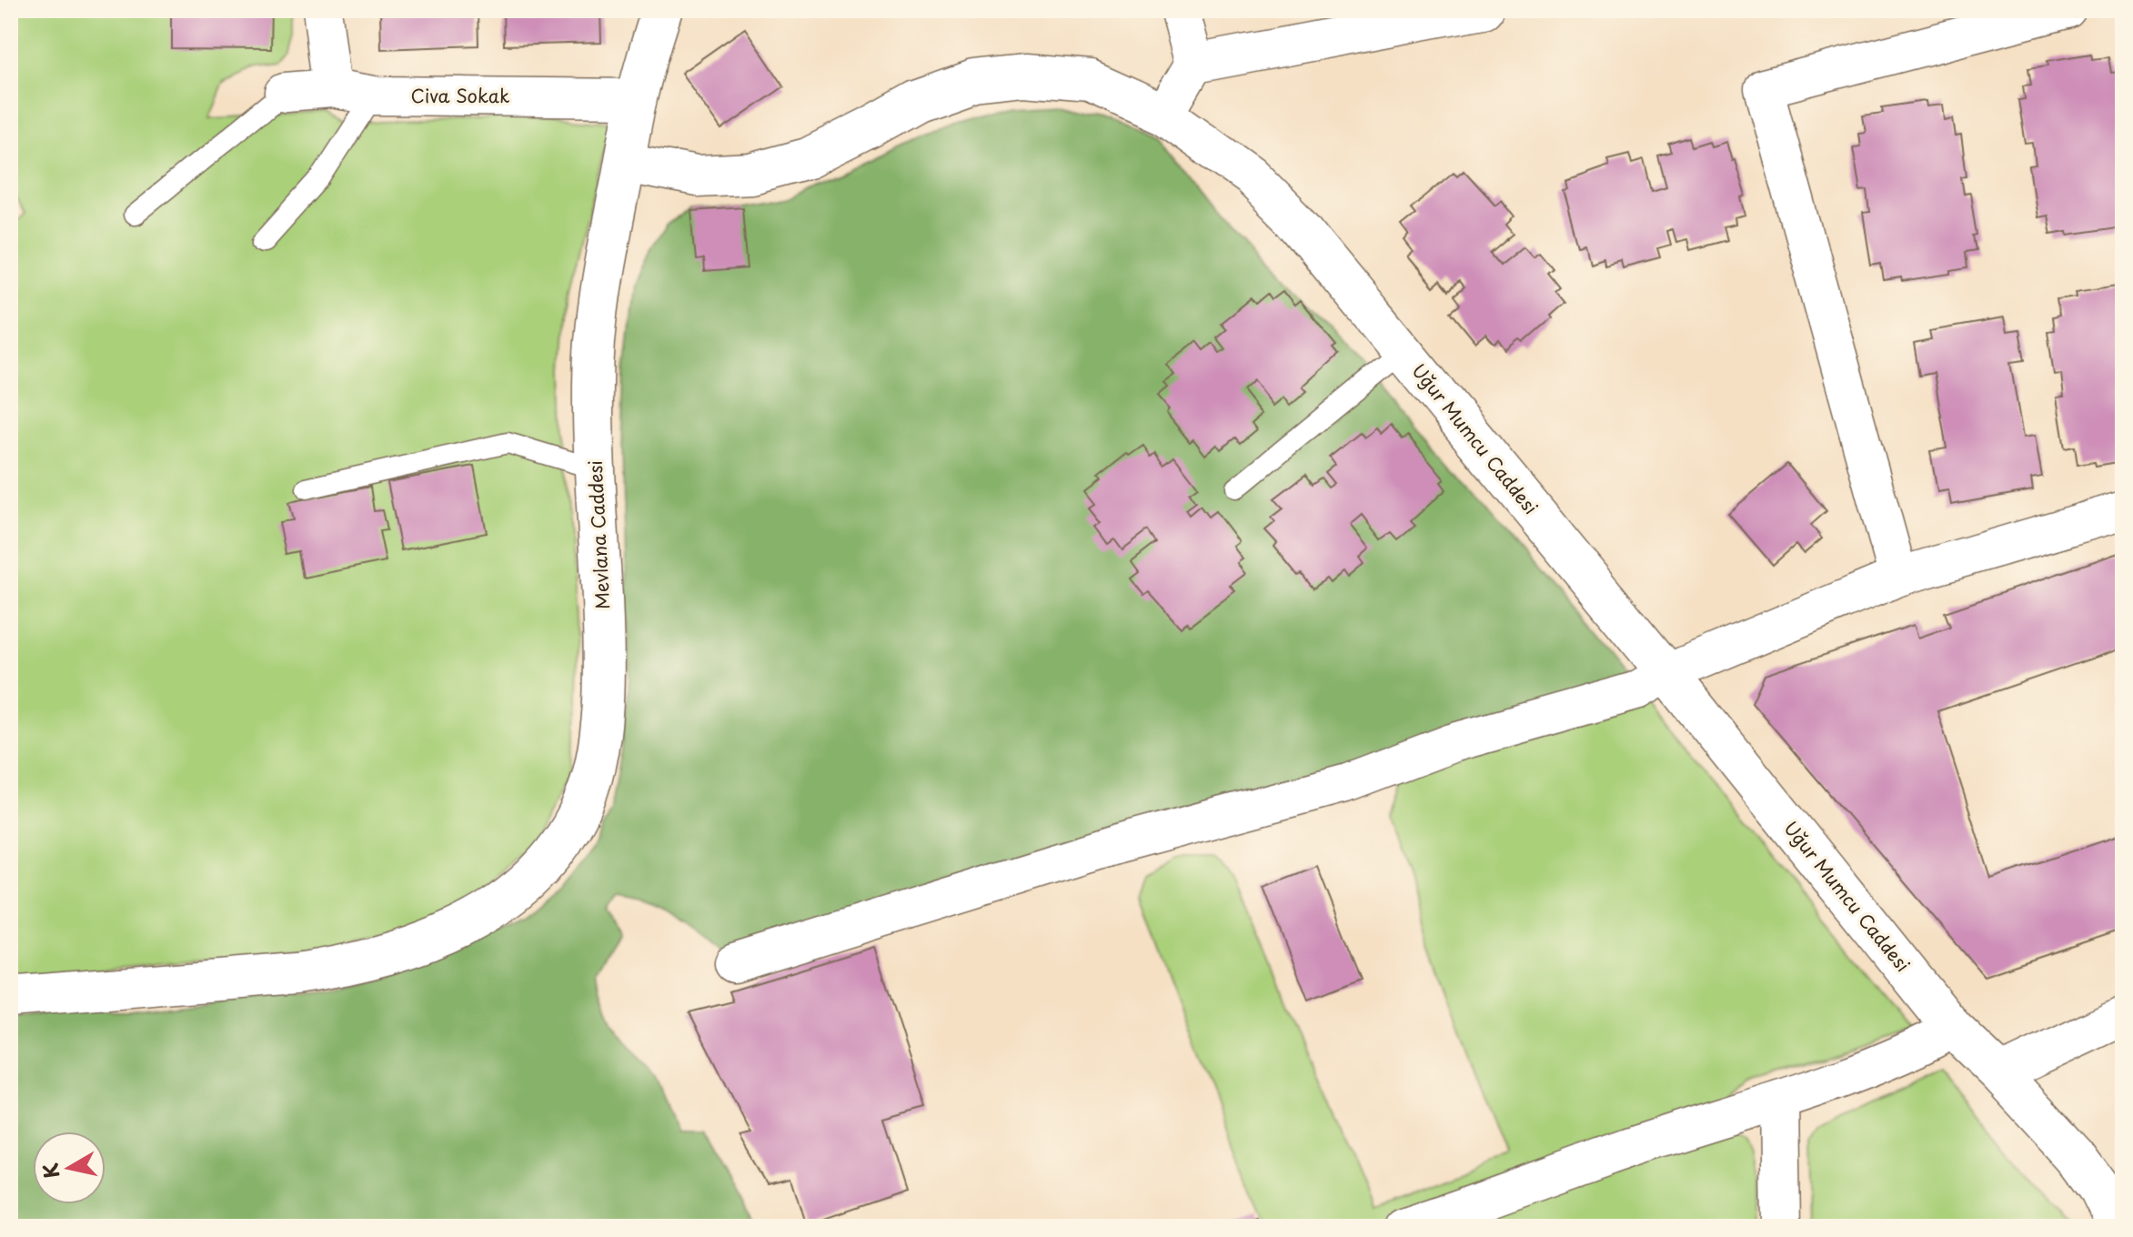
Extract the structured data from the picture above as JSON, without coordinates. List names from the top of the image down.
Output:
{
  "streets": {
    "street": ["Civa Sokak", "Uğur Mumcu Caddesi", "Mevlana Caddesi"]
  },
  "crossings": [
    ["Civa Sokak", "Mevlana Caddesi"],
    ["Uğur Mumcu Caddesi", "Mevlana Caddesi"]
  ],
  "north": "left"
}
